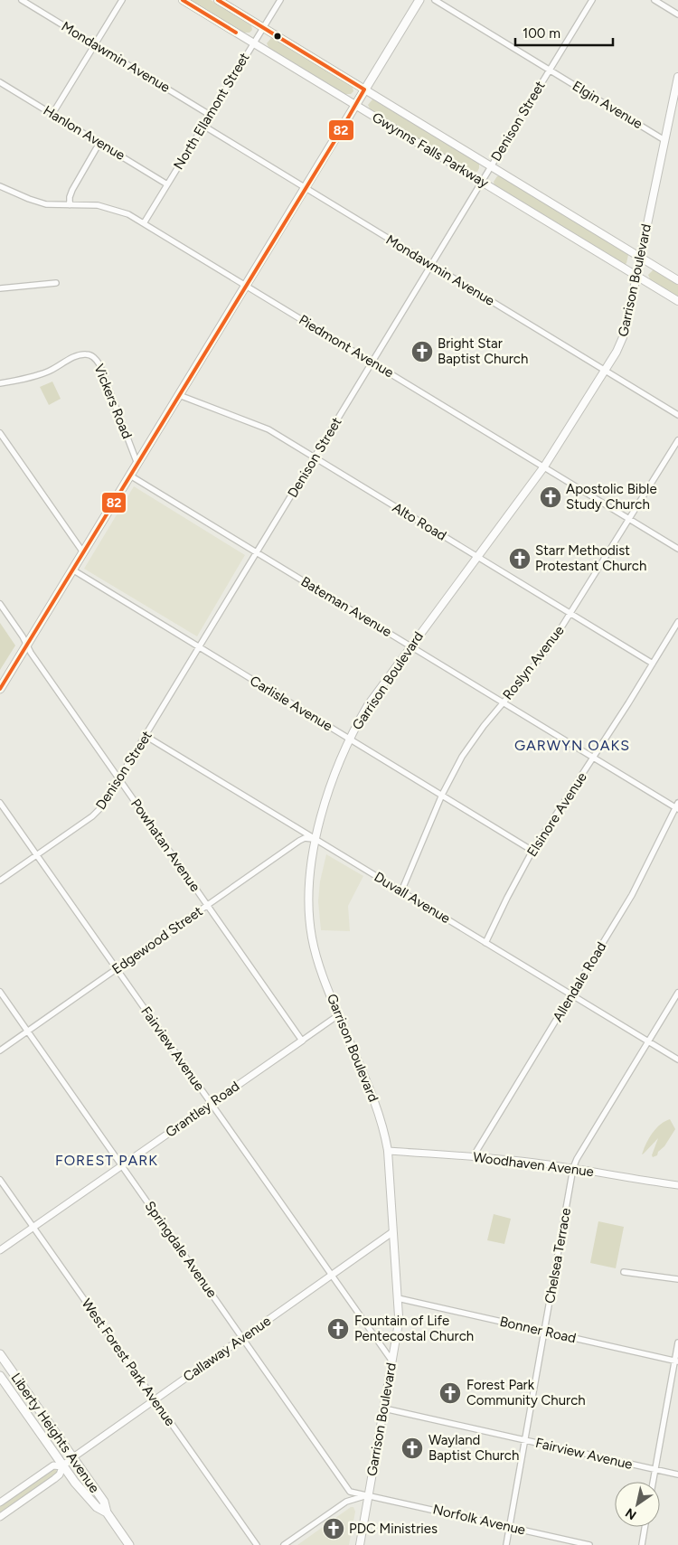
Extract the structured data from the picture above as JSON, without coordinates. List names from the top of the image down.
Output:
{
  "streets": {
    "main road": ["Gwynns Falls Parkway", "Garrison Boulevard", "Liberty Heights Avenue"],
    "street": [
      "Mondawmin Avenue",
      "Elgin Avenue",
      "North Ellamont Street",
      "Denison Street",
      "Hanlon Avenue",
      "Piedmont Avenue",
      "Vickers Road",
      "Alto Road",
      "Bateman Avenue",
      "Roslyn Avenue",
      "Carlisle Avenue",
      "Elsinore Avenue",
      "Powhatan Avenue",
      "Duvall Avenue",
      "Edgewood Street",
      "Allendale Road",
      "Fairview Avenue",
      "Grantley Road",
      "Woodhaven Avenue",
      "Springdale Avenue",
      "Chelsea Terrace",
      "Bonner Road",
      "Callaway Avenue",
      "West Forest Park Avenue",
      "Norfolk Avenue"
    ]
  },
  "crossings": [
    ["Mondawmin Avenue", "North Ellamont Street"],
    ["Mondawmin Avenue", "Denison Street"],
    ["Mondawmin Avenue", "Garrison Boulevard"],
    ["Elgin Avenue", "Denison Street"],
    ["Elgin Avenue", "Garrison Boulevard"],
    ["North Ellamont Street", "Hanlon Avenue"],
    ["North Ellamont Street", "Gwynns Falls Parkway"],
    ["North Ellamont Street", "Piedmont Avenue"],
    ["Denison Street", "Gwynns Falls Parkway"],
    ["Denison Street", "Piedmont Avenue"],
    ["Denison Street", "Alto Road"],
    ["Denison Street", "Bateman Avenue"],
    ["Denison Street", "Carlisle Avenue"],
    ["Denison Street", "Powhatan Avenue"],
    ["Denison Street", "Duvall Avenue"],
    ["Denison Street", "Fairview Avenue"],
    ["Gwynns Falls Parkway", "Garrison Boulevard"],
    ["Garrison Boulevard", "Piedmont Avenue"],
    ["Garrison Boulevard", "Alto Road"],
    ["Garrison Boulevard", "Bateman Avenue"],
    ["Garrison Boulevard", "Carlisle Avenue"],
    ["Garrison Boulevard", "Duvall Avenue"],
    ["Garrison Boulevard", "Edgewood Street"],
    ["Garrison Boulevard", "Fairview Avenue"],
    ["Garrison Boulevard", "Grantley Road"],
    ["Garrison Boulevard", "Woodhaven Avenue"],
    ["Garrison Boulevard", "Springdale Avenue"],
    ["Garrison Boulevard", "Bonner Road"],
    ["Garrison Boulevard", "Callaway Avenue"],
    ["Garrison Boulevard", "Norfolk Avenue"],
    ["Piedmont Avenue", "Roslyn Avenue"],
    ["Alto Road", "Roslyn Avenue"],
    ["Alto Road", "Elsinore Avenue"],
    ["Bateman Avenue", "Roslyn Avenue"],
    ["Bateman Avenue", "Elsinore Avenue"],
    ["Bateman Avenue", "Allendale Road"],
    ["Roslyn Avenue", "Carlisle Avenue"],
    ["Roslyn Avenue", "Duvall Avenue"],
    ["Carlisle Avenue", "Elsinore Avenue"],
    ["Elsinore Avenue", "Duvall Avenue"],
    ["Powhatan Avenue", "Edgewood Street"],
    ["Powhatan Avenue", "Grantley Road"],
    ["Duvall Avenue", "Edgewood Street"],
    ["Duvall Avenue", "Allendale Road"],
    ["Duvall Avenue", "Chelsea Terrace"],
    ["Edgewood Street", "Fairview Avenue"],
    ["Edgewood Street", "Springdale Avenue"],
    ["Allendale Road", "Woodhaven Avenue"],
    ["Fairview Avenue", "Grantley Road"],
    ["Fairview Avenue", "Chelsea Terrace"],
    ["Fairview Avenue", "Callaway Avenue"],
    ["Grantley Road", "Springdale Avenue"],
    ["Grantley Road", "West Forest Park Avenue"],
    ["Woodhaven Avenue", "Chelsea Terrace"],
    ["Springdale Avenue", "Callaway Avenue"],
    ["Springdale Avenue", "Norfolk Avenue"],
    ["Chelsea Terrace", "Bonner Road"],
    ["Chelsea Terrace", "Norfolk Avenue"],
    ["Callaway Avenue", "West Forest Park Avenue"],
    ["Callaway Avenue", "Liberty Heights Avenue"]
  ],
  "districts": ["GARWYN OAKS", "FOREST PARK"],
  "places": {
    "church": [
      "Bright Star Baptist Church",
      "Apostolic Bible Study Church",
      "Starr Methodist Protestant Church",
      "Fountain of Life Pentecostal Church",
      "Forest Park Community Church",
      "Wayland Baptist Church",
      "PDC Ministries"
    ]
  },
  "lines": ["transit line 82"],
  "scale_bar": "100 m",
  "north": "bottom left"
}
